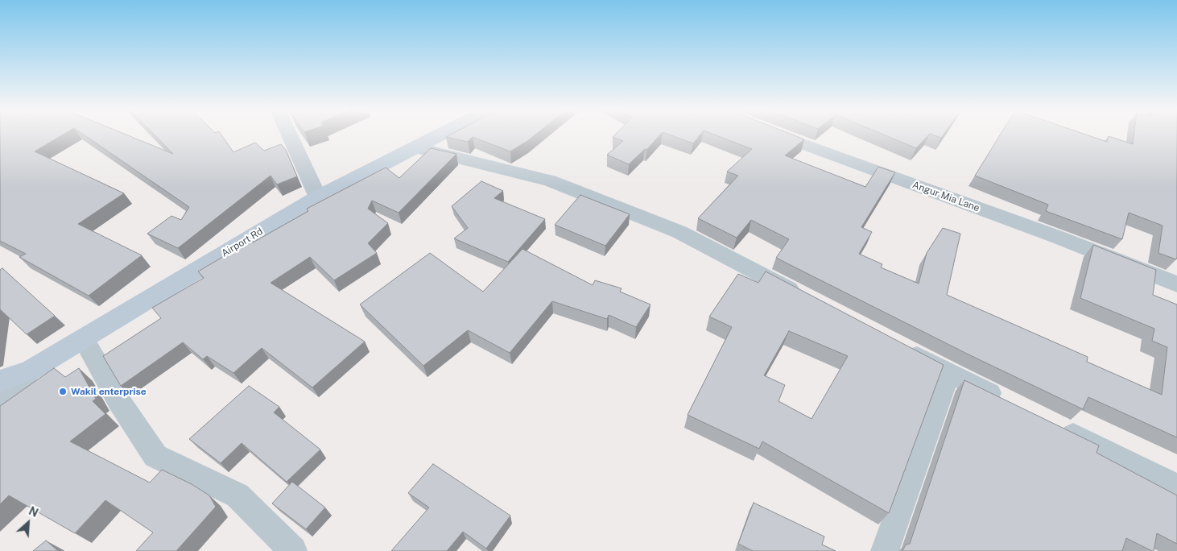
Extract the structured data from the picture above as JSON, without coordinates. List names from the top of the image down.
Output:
{
  "streets": {
    "main road": ["Airport Rd"],
    "street": ["Angur Mia Lane"]
  },
  "places": ["Wakil enterprise"],
  "north": "top right"
}
